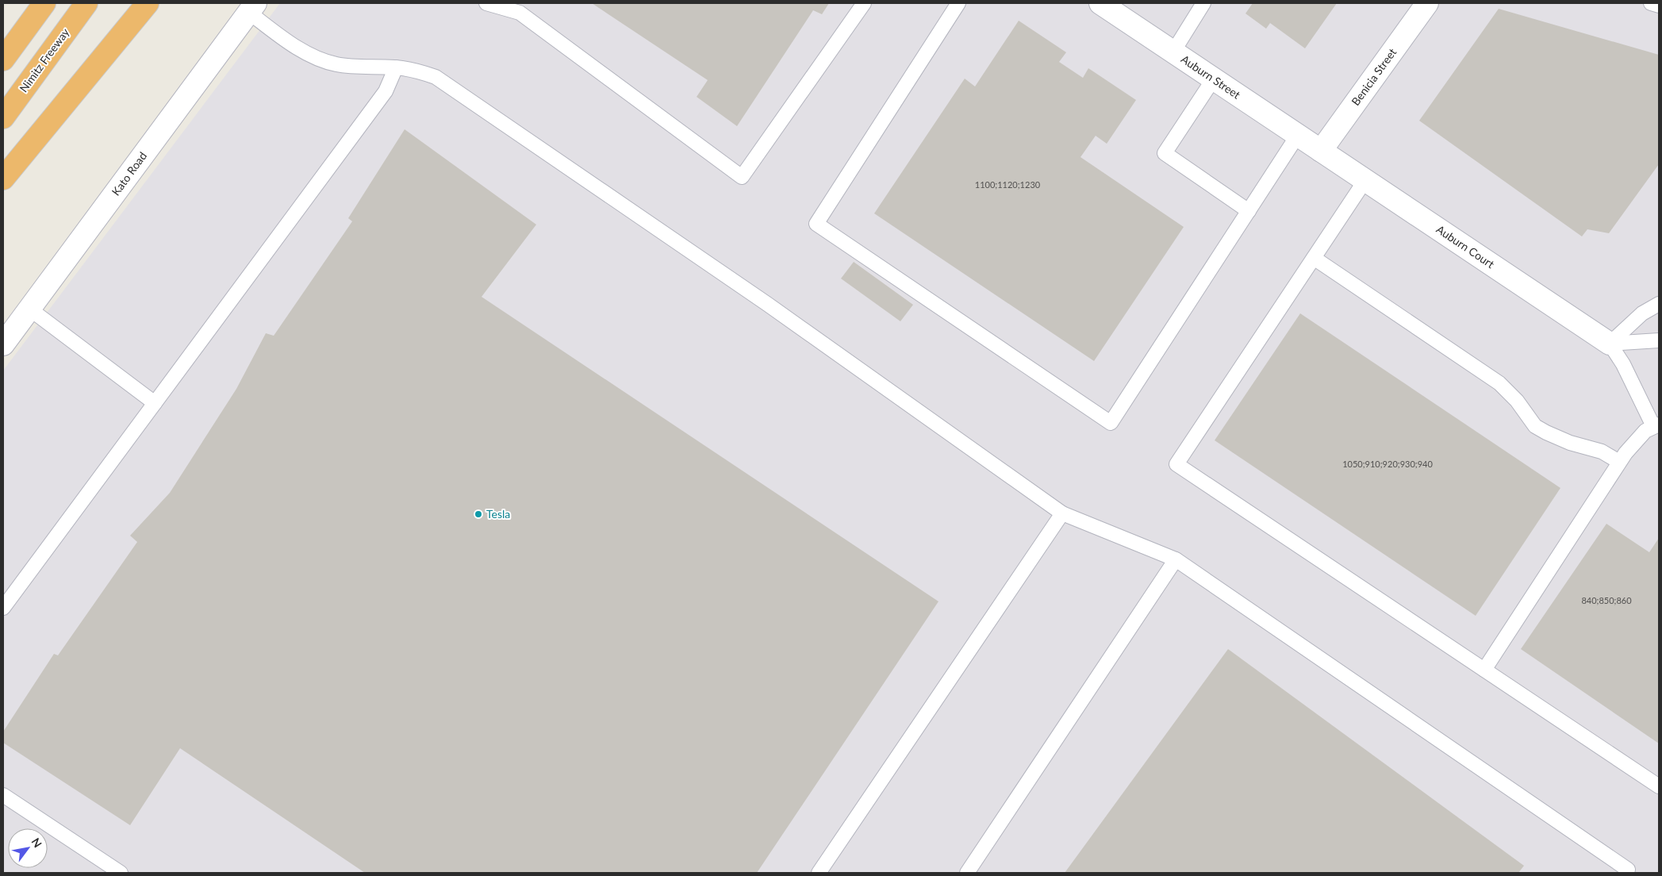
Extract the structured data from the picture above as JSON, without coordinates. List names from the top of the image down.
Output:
{
  "streets": {
    "highway": ["Nimitz Freeway"],
    "street": [
      "Auburn Street",
      "Benicia Street",
      "Kato Road",
      "Auburn Court"
    ]
  },
  "crossings": [
    ["Auburn Street", "Benicia Street"],
    ["Auburn Street", "Auburn Court"],
    ["Benicia Street", "Auburn Court"]
  ],
  "places": ["Tesla"],
  "house_numbers": ["1100;1120;1230", "1050;910;920;930;940", "840;850;860"],
  "north": "top right"
}
